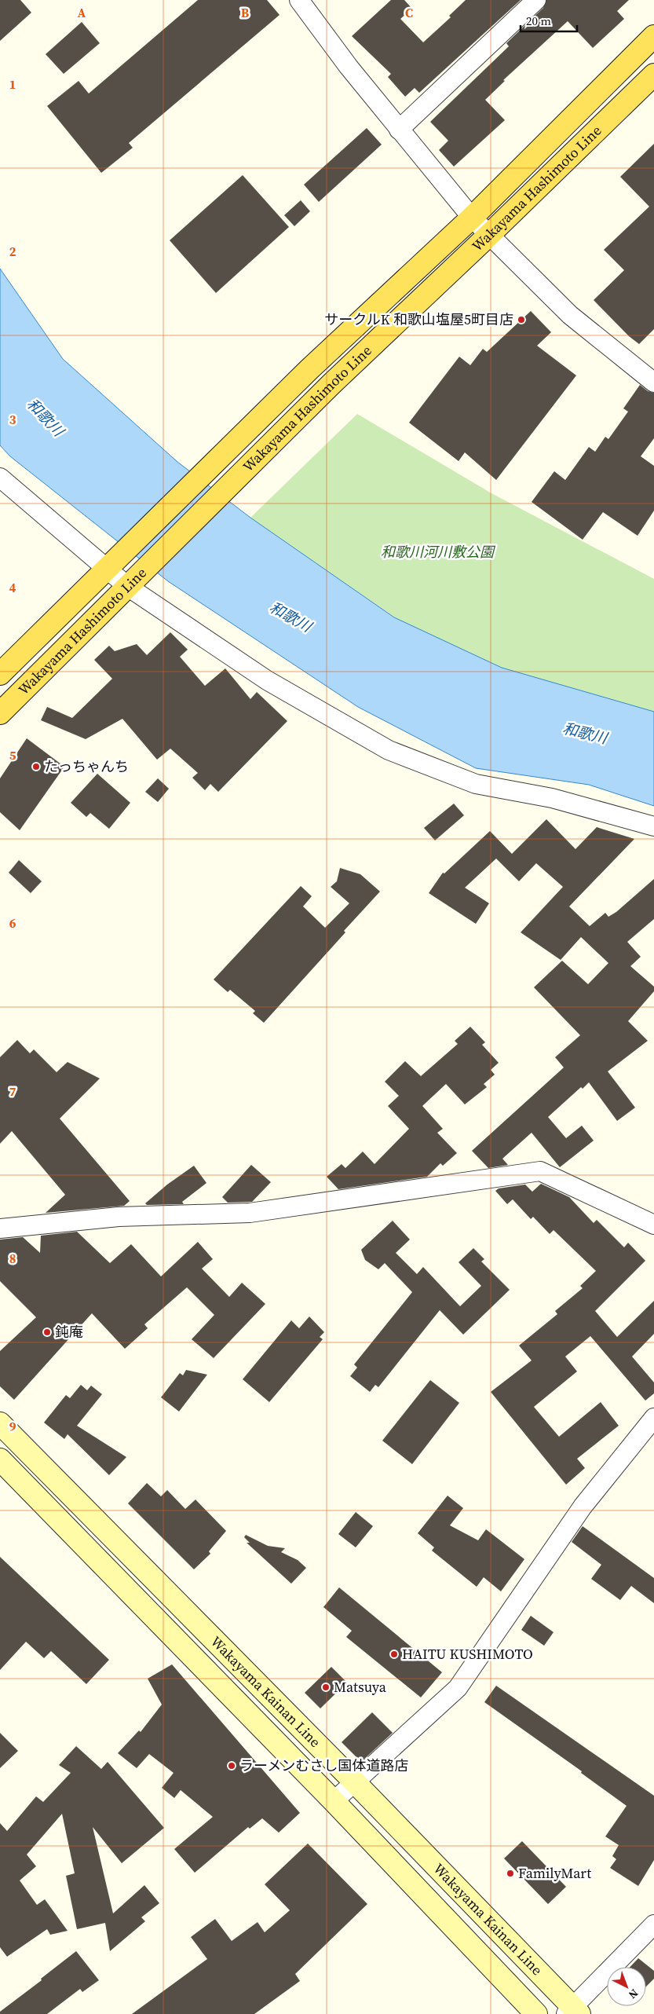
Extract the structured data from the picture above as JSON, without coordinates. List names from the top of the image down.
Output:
{
  "streets": {
    "main road": ["Wakayama Hashimoto Line", "Wakayama Kainan Line"]
  },
  "water": ["和歌川"],
  "parks": ["和歌川河川敷公園"],
  "places": [
    "サークルK 和歌山塩屋5町目店",
    "たっちゃんち",
    "鈍庵",
    "HAITU KUSHIMOTO",
    "Matsuya",
    "ラーメンむさし国体道路店",
    "FamilyMart"
  ],
  "scale_bar": "20 m",
  "north": "bottom right",
  "grid": {
    "columns": ["A", "B", "C"],
    "rows": [
      "1",
      "2",
      "3",
      "4",
      "5",
      "6",
      "7",
      "8",
      "9"
    ]
  }
}
